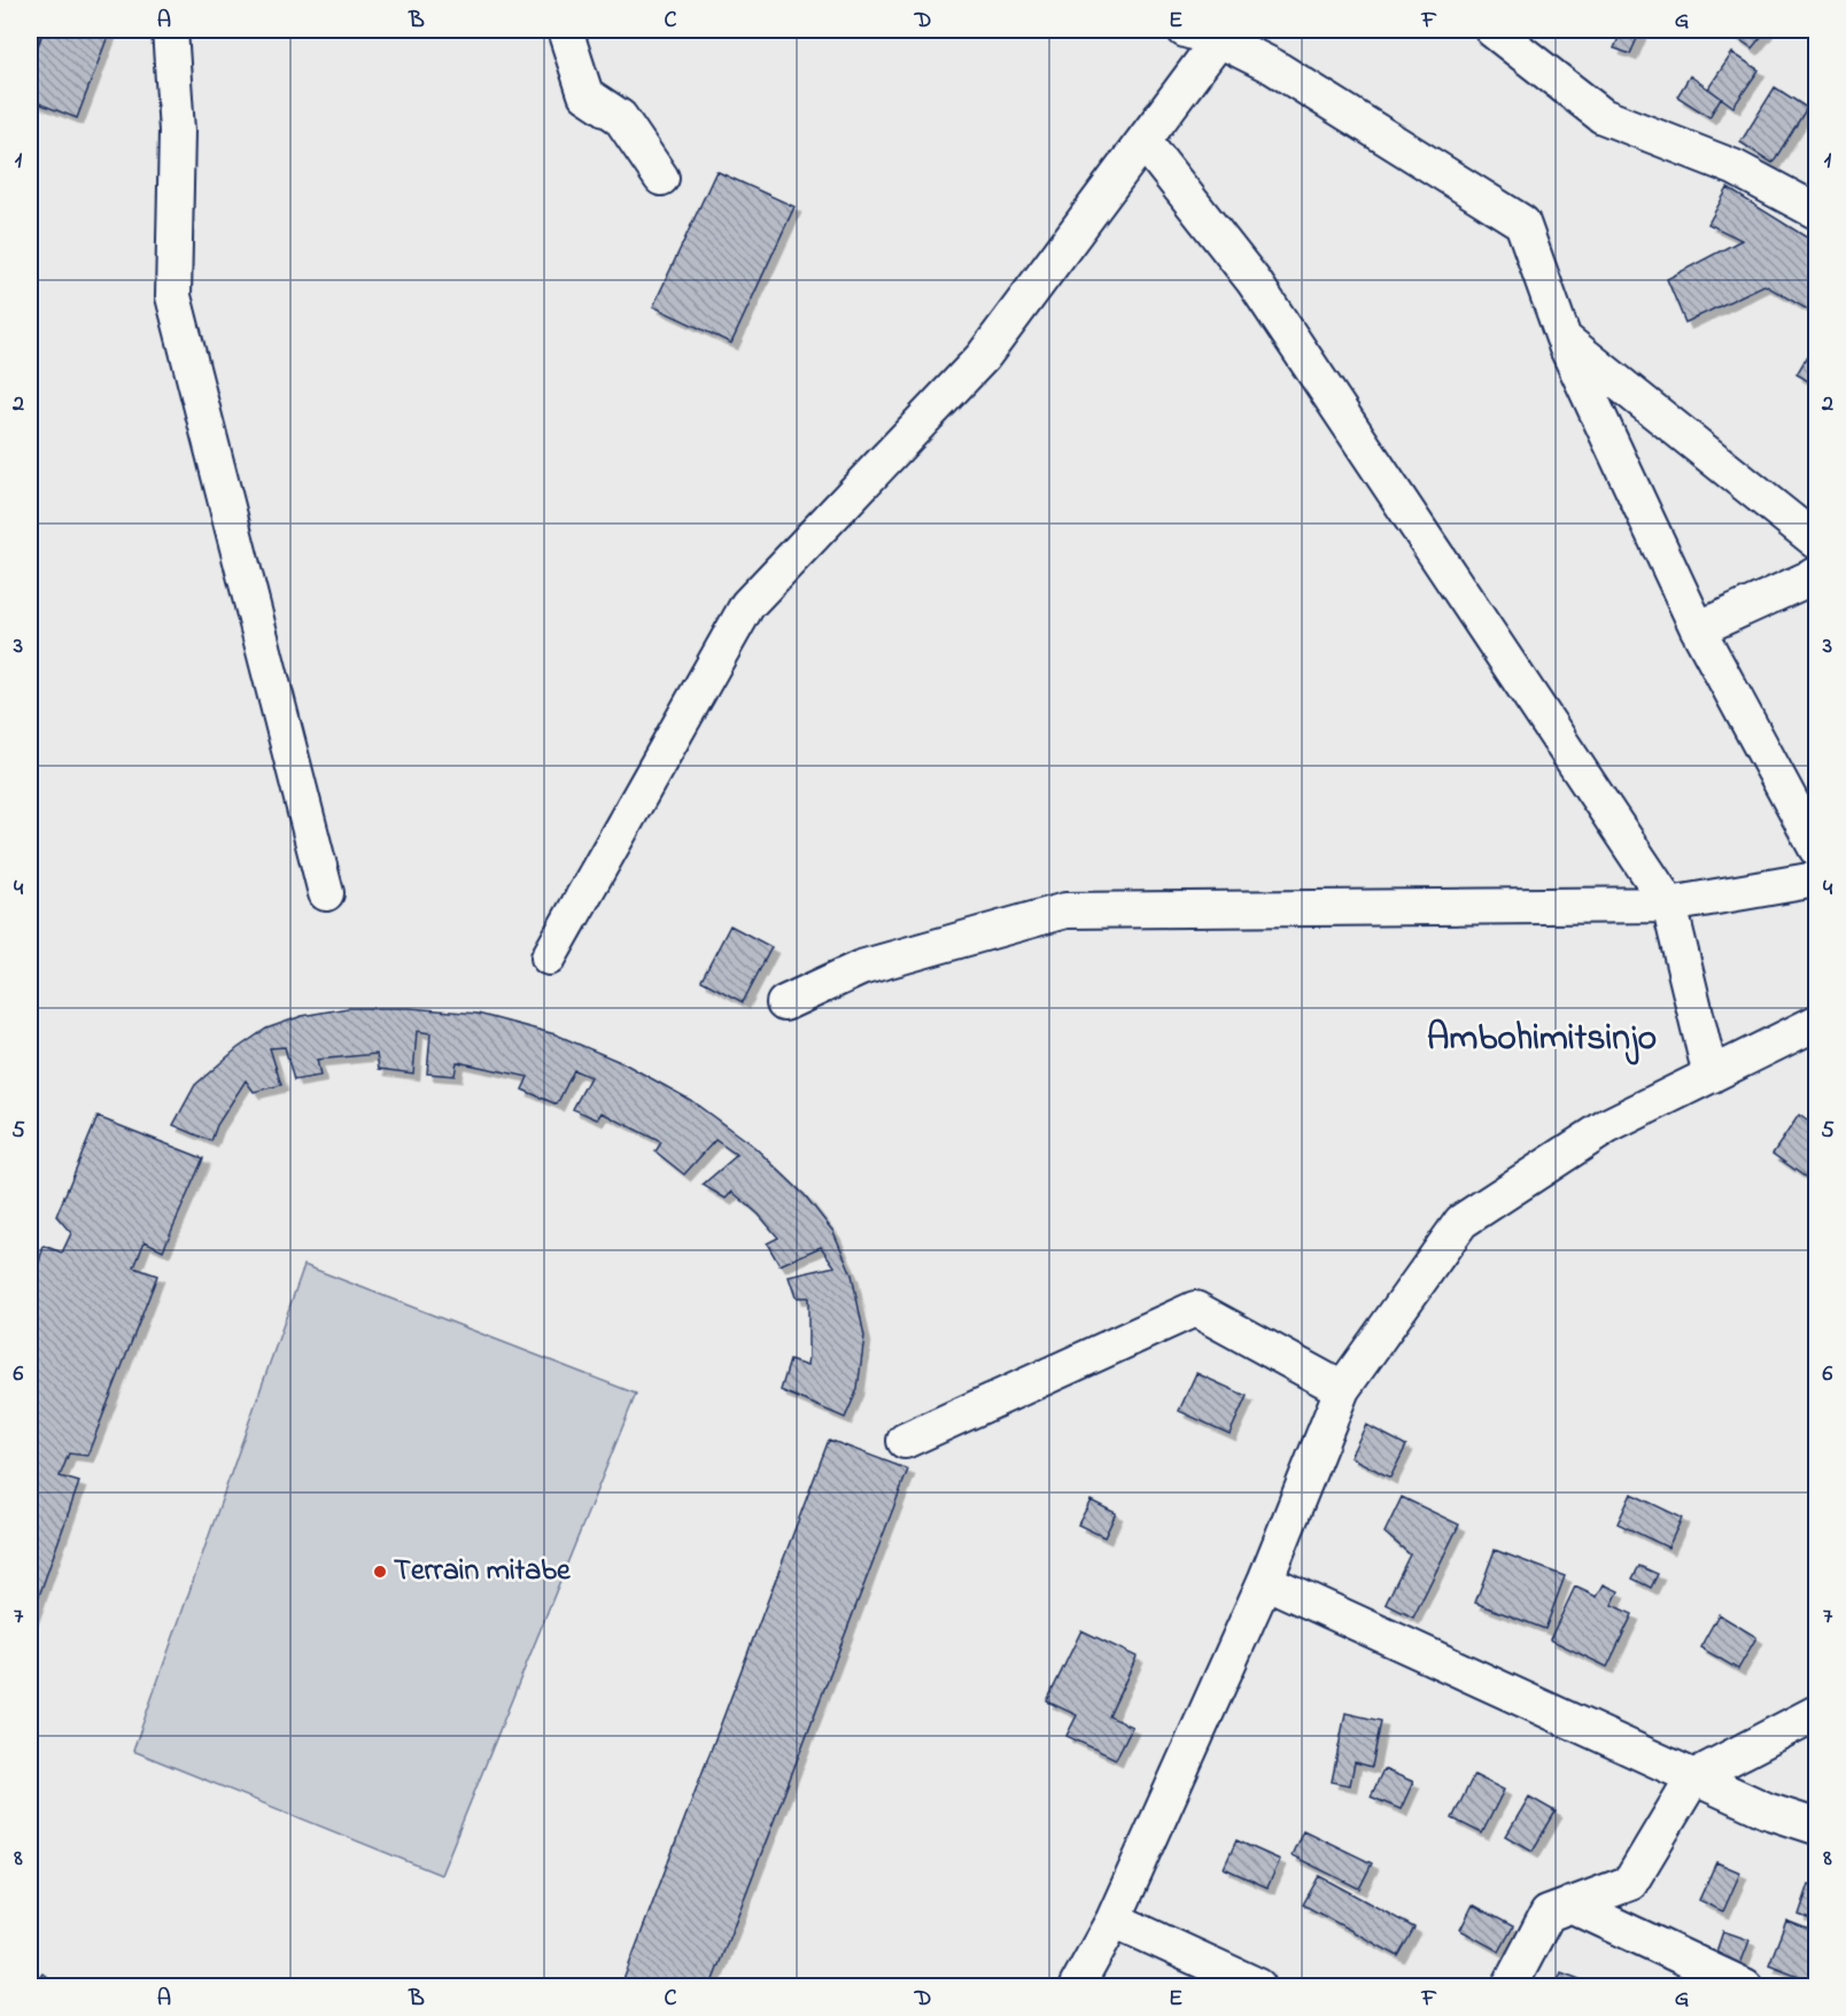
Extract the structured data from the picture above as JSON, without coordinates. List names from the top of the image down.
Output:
{
  "districts": ["Ambohimitsinjo"],
  "places": ["Terrain mitabe"],
  "grid": {
    "columns": [
      "A",
      "B",
      "C",
      "D",
      "E",
      "F",
      "G"
    ],
    "rows": [
      "1",
      "2",
      "3",
      "4",
      "5",
      "6",
      "7",
      "8"
    ]
  }
}
